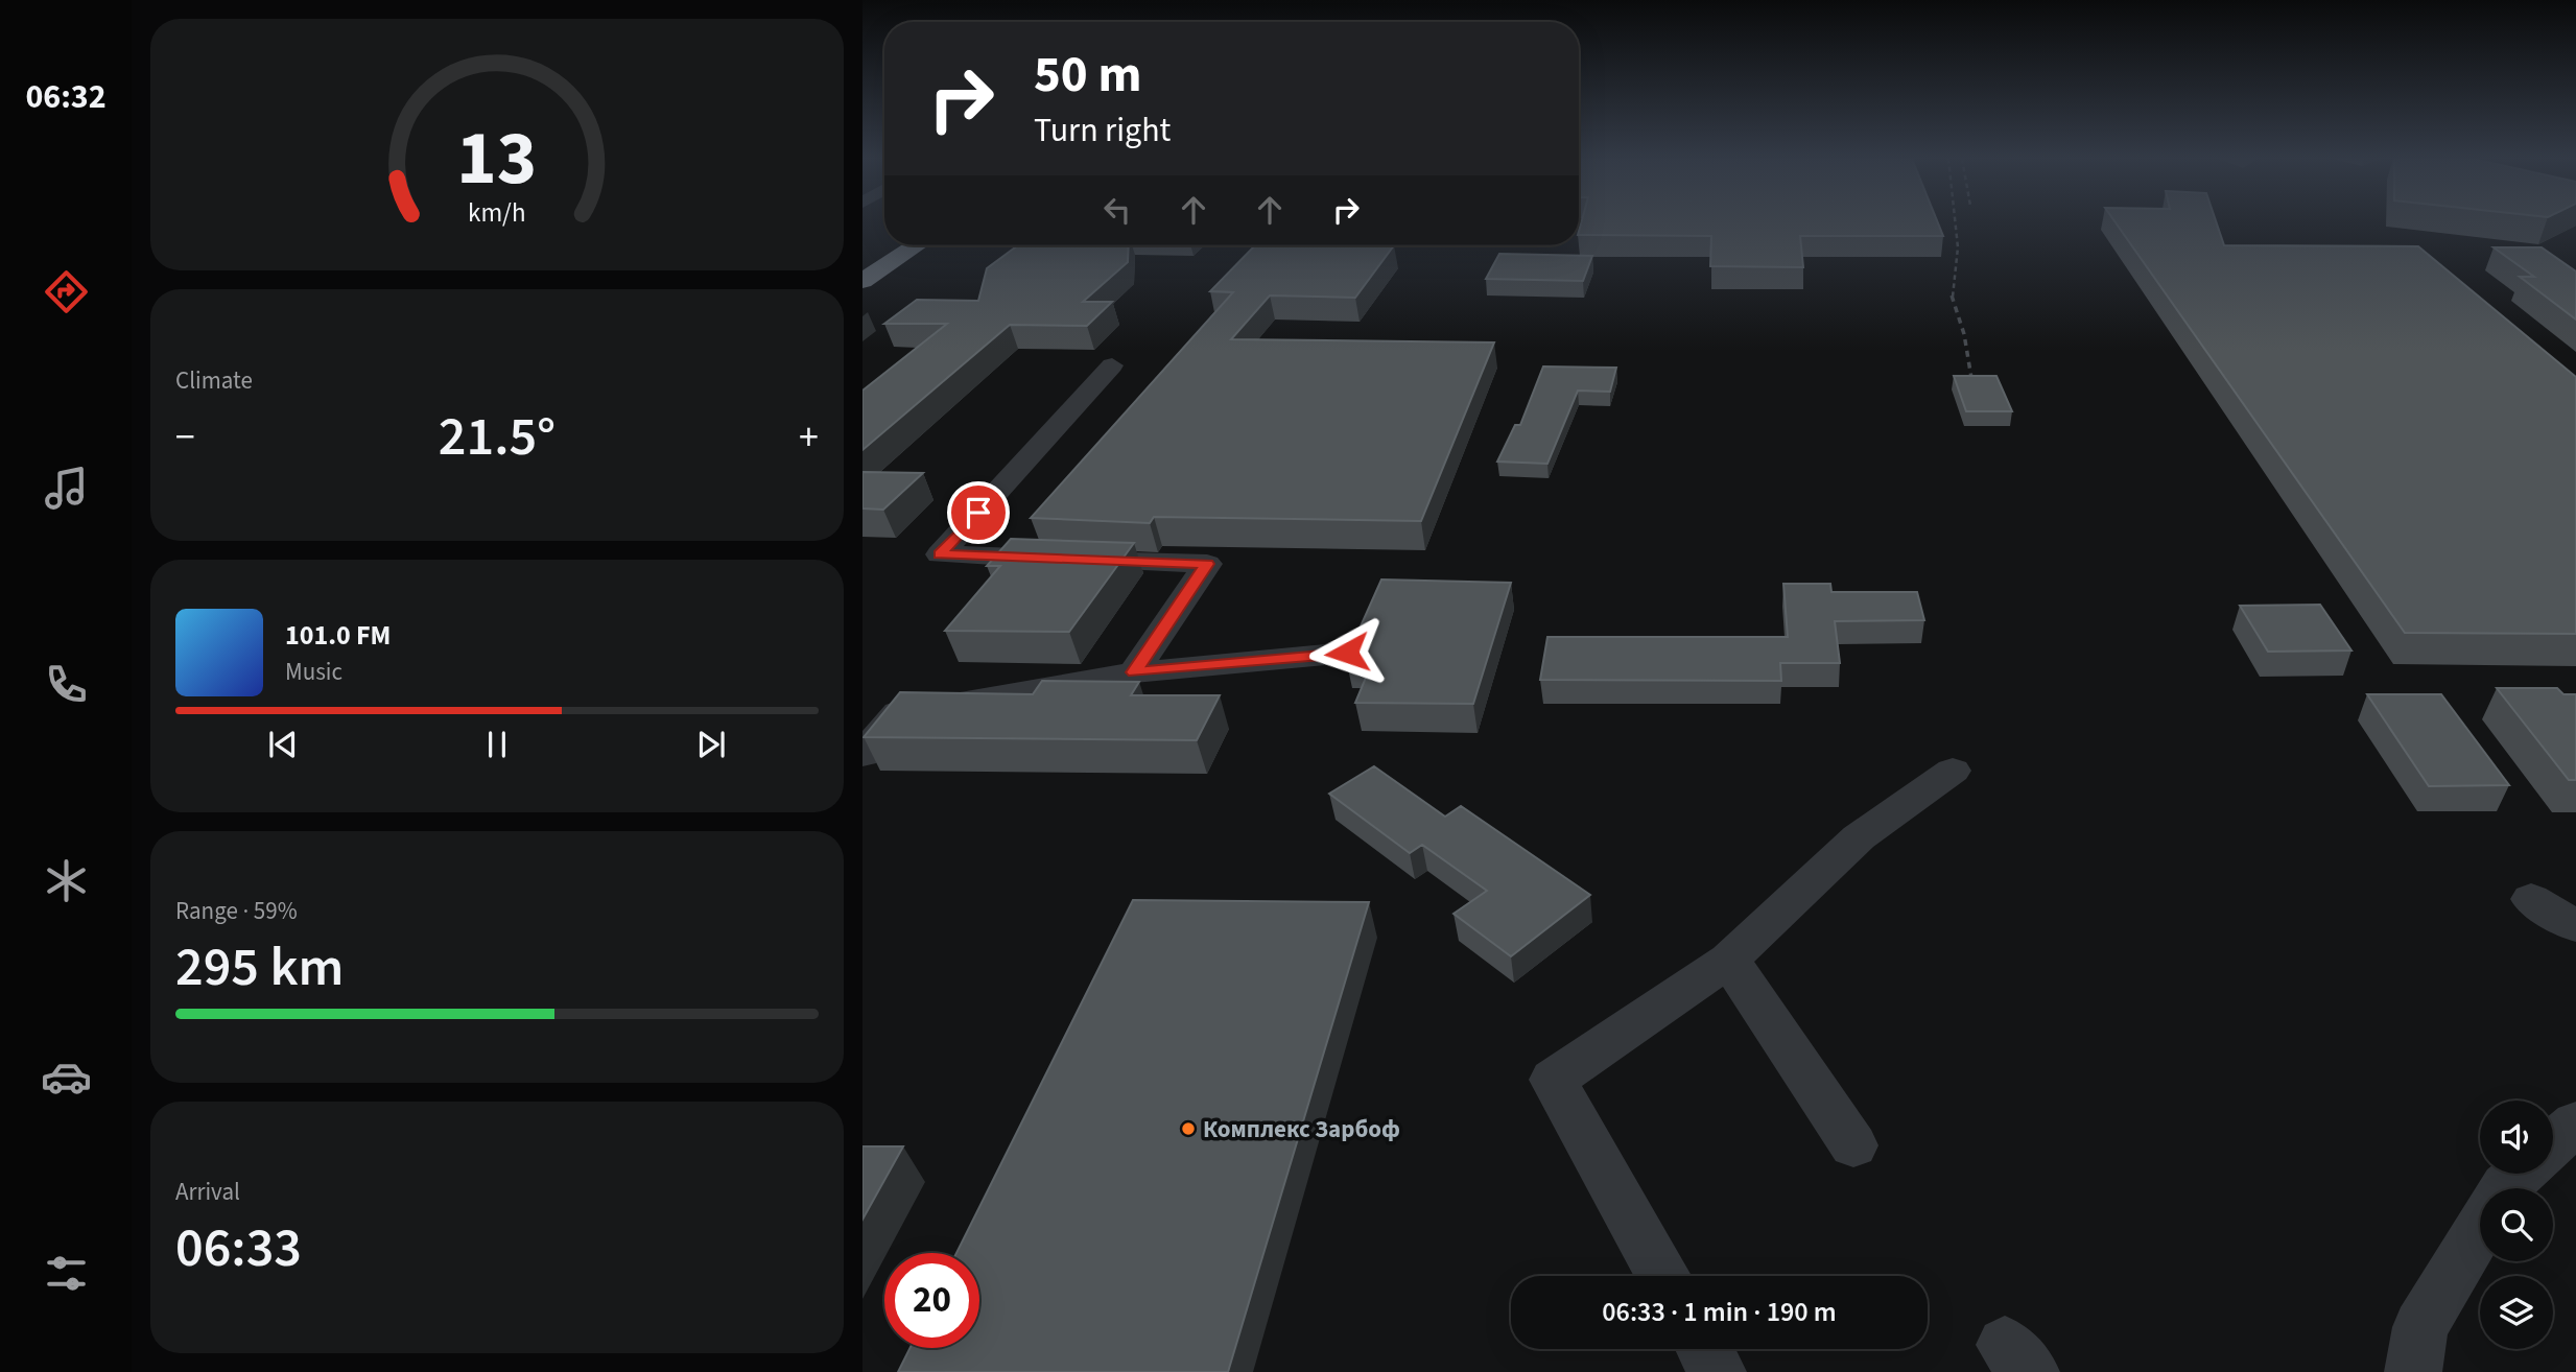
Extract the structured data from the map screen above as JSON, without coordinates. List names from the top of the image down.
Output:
{
  "places": ["Комплекс Зарбоф"],
  "page": {
    "tabs": "06:32",
    "turn": ["50 m", "Turn right"],
    "tile": [
      "Climate",
      ["Range · 59%", "295 km"],
      ["Arrival", "06:33"]
    ],
    "heat": ["−", "21.5°", "+"],
    "song": ["101.0 FM", "Music"],
    "limit": "20",
    "trip": "06:33 · 1 min · 190 m",
    "gauge": ["13", "km/h"]
  }
}
